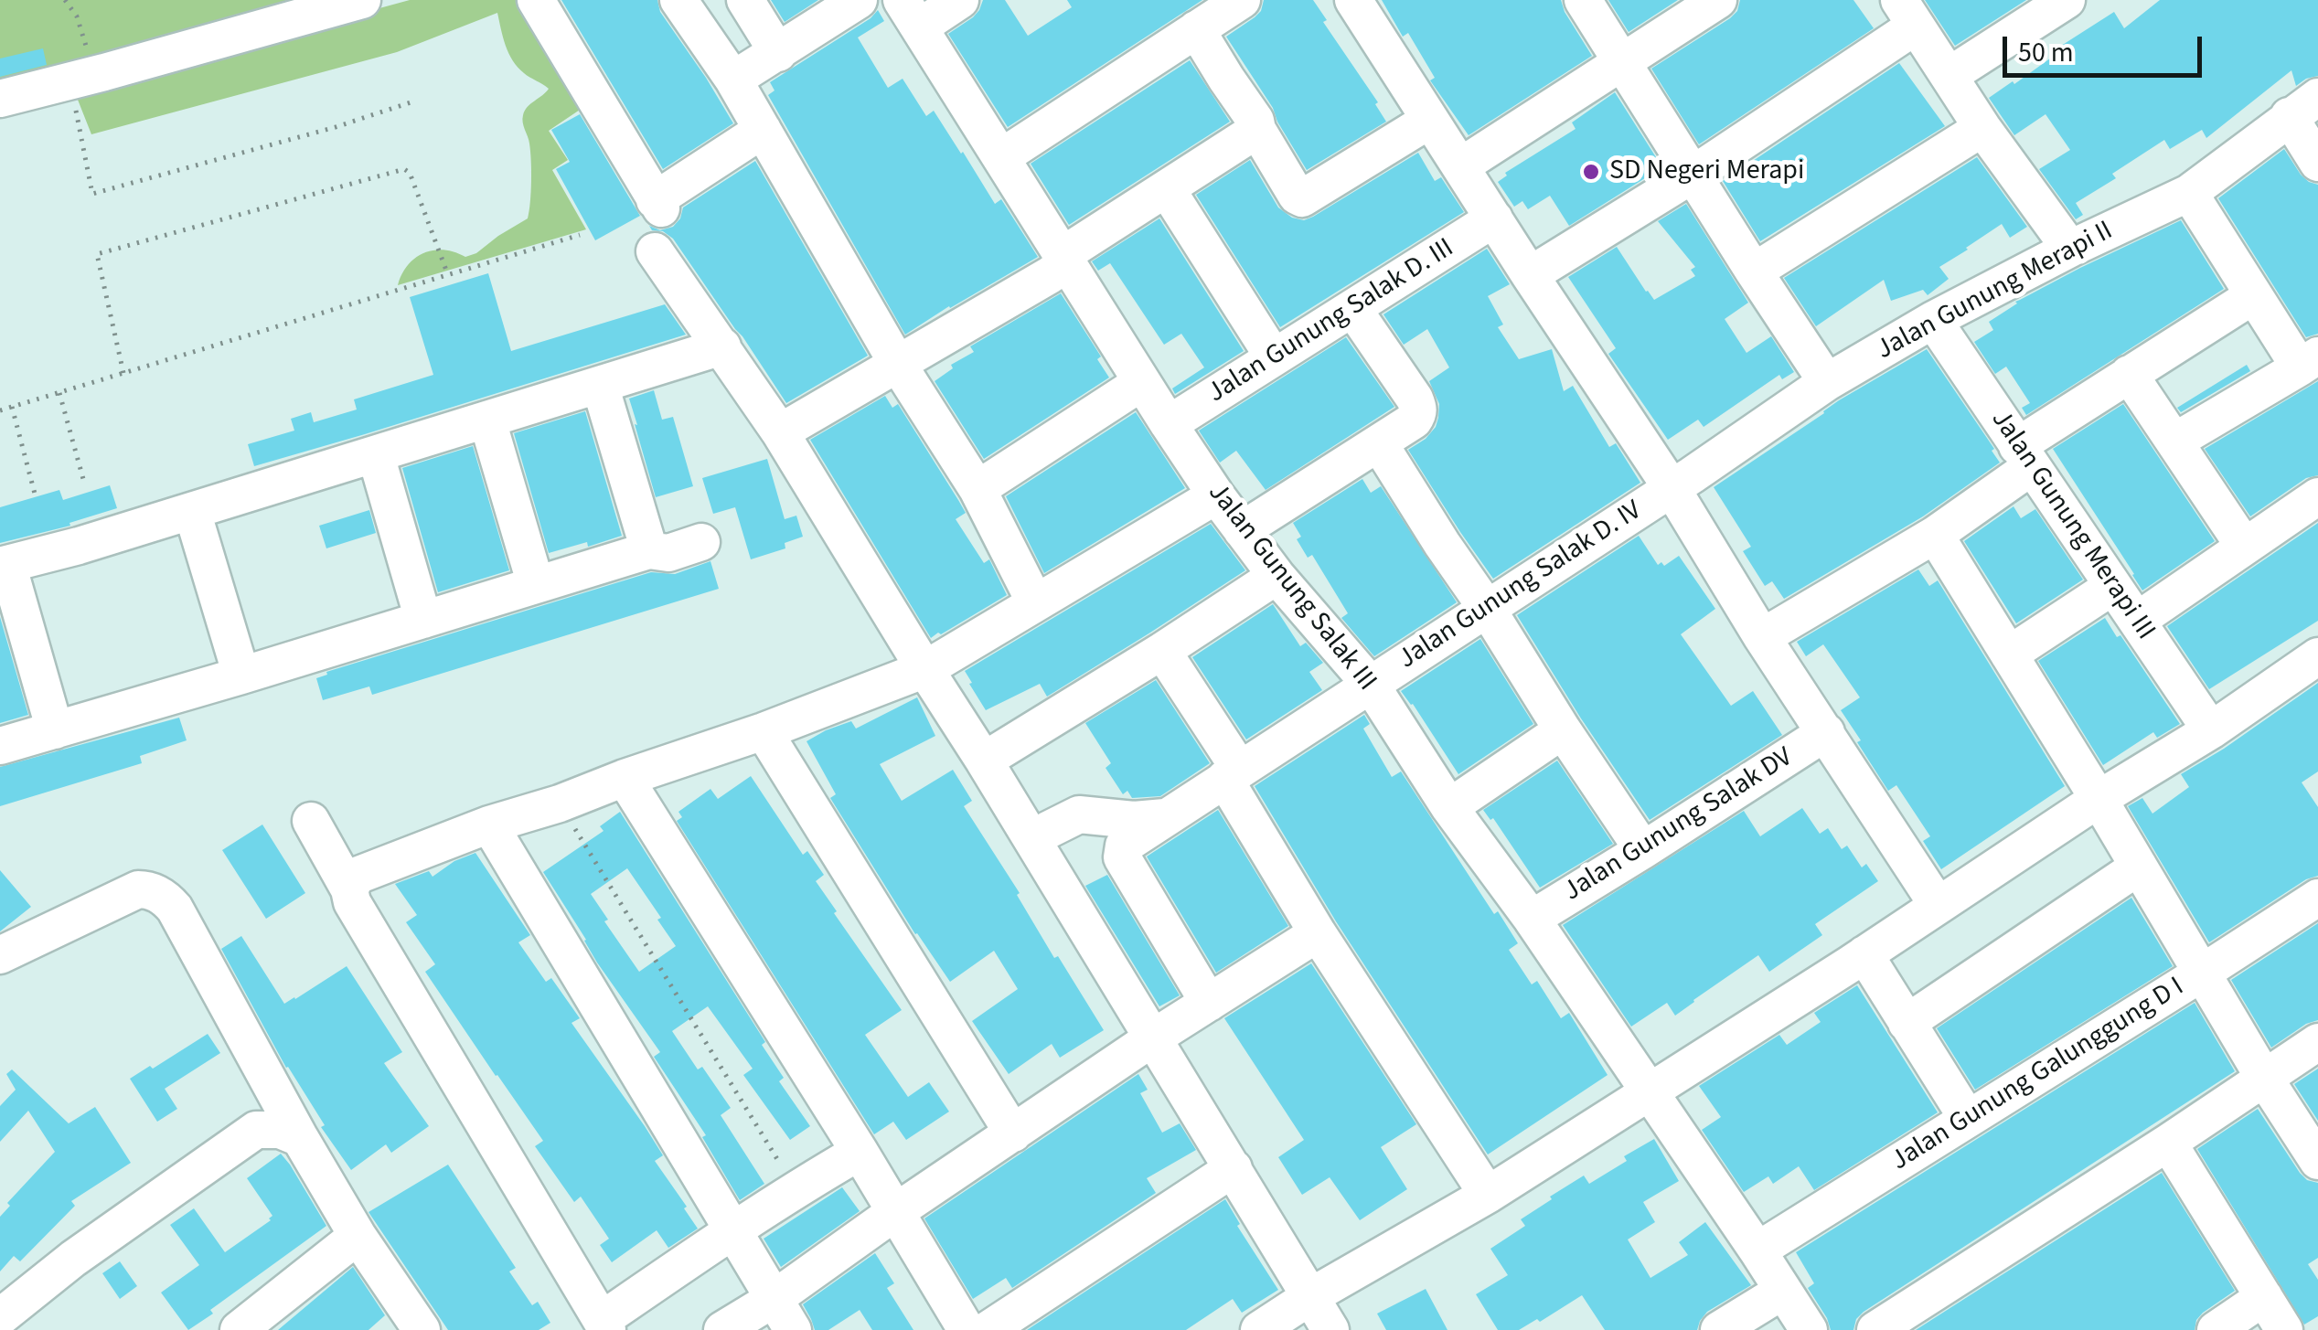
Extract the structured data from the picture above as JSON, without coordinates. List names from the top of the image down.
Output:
{
  "streets": {
    "street": [
      "Jalan Gunung Merapi II",
      "Jalan Gunung Salak D. III",
      "Jalan Gunung Merapi III",
      "Jalan Gunung Salak D. IV",
      "Jalan Gunung Salak III",
      "Jalan Gunung Salak DV",
      "Jalan Gunung Galunggung D I"
    ]
  },
  "crossings": [
    ["Jalan Gunung Merapi II", "Jalan Gunung Merapi III"],
    ["Jalan Gunung Merapi II", "Jalan Gunung Salak D. IV"],
    ["Jalan Gunung Salak D. III", "Jalan Gunung Salak III"],
    ["Jalan Gunung Salak D. IV", "Jalan Gunung Salak III"],
    ["Jalan Gunung Salak III", "Jalan Gunung Salak DV"],
    ["Jalan Gunung Salak III", "Jalan Gunung Galunggung D I"]
  ],
  "places": ["SD Negeri Merapi"],
  "scale_bar": "50 m"
}
